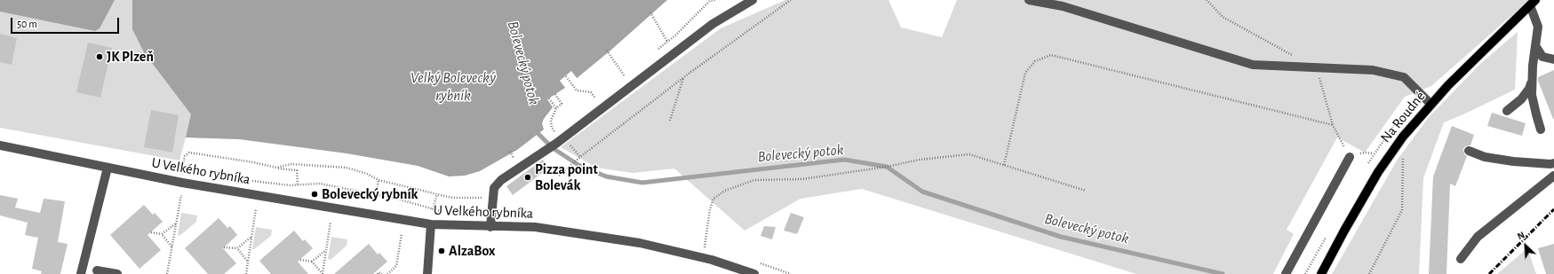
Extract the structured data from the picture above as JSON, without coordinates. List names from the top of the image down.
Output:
{
  "streets": {
    "main road": ["Na Roudné"],
    "street": ["U Velkého rybníka"]
  },
  "water": ["Bolevecký potok", "Velký Bolevecký rybník"],
  "places": [
    "JK Plzeň",
    "Pizza point Bolevák",
    "Bolevecký rybník",
    "AlzaBox"
  ],
  "scale_bar": "50 m",
  "north": "top left"
}
